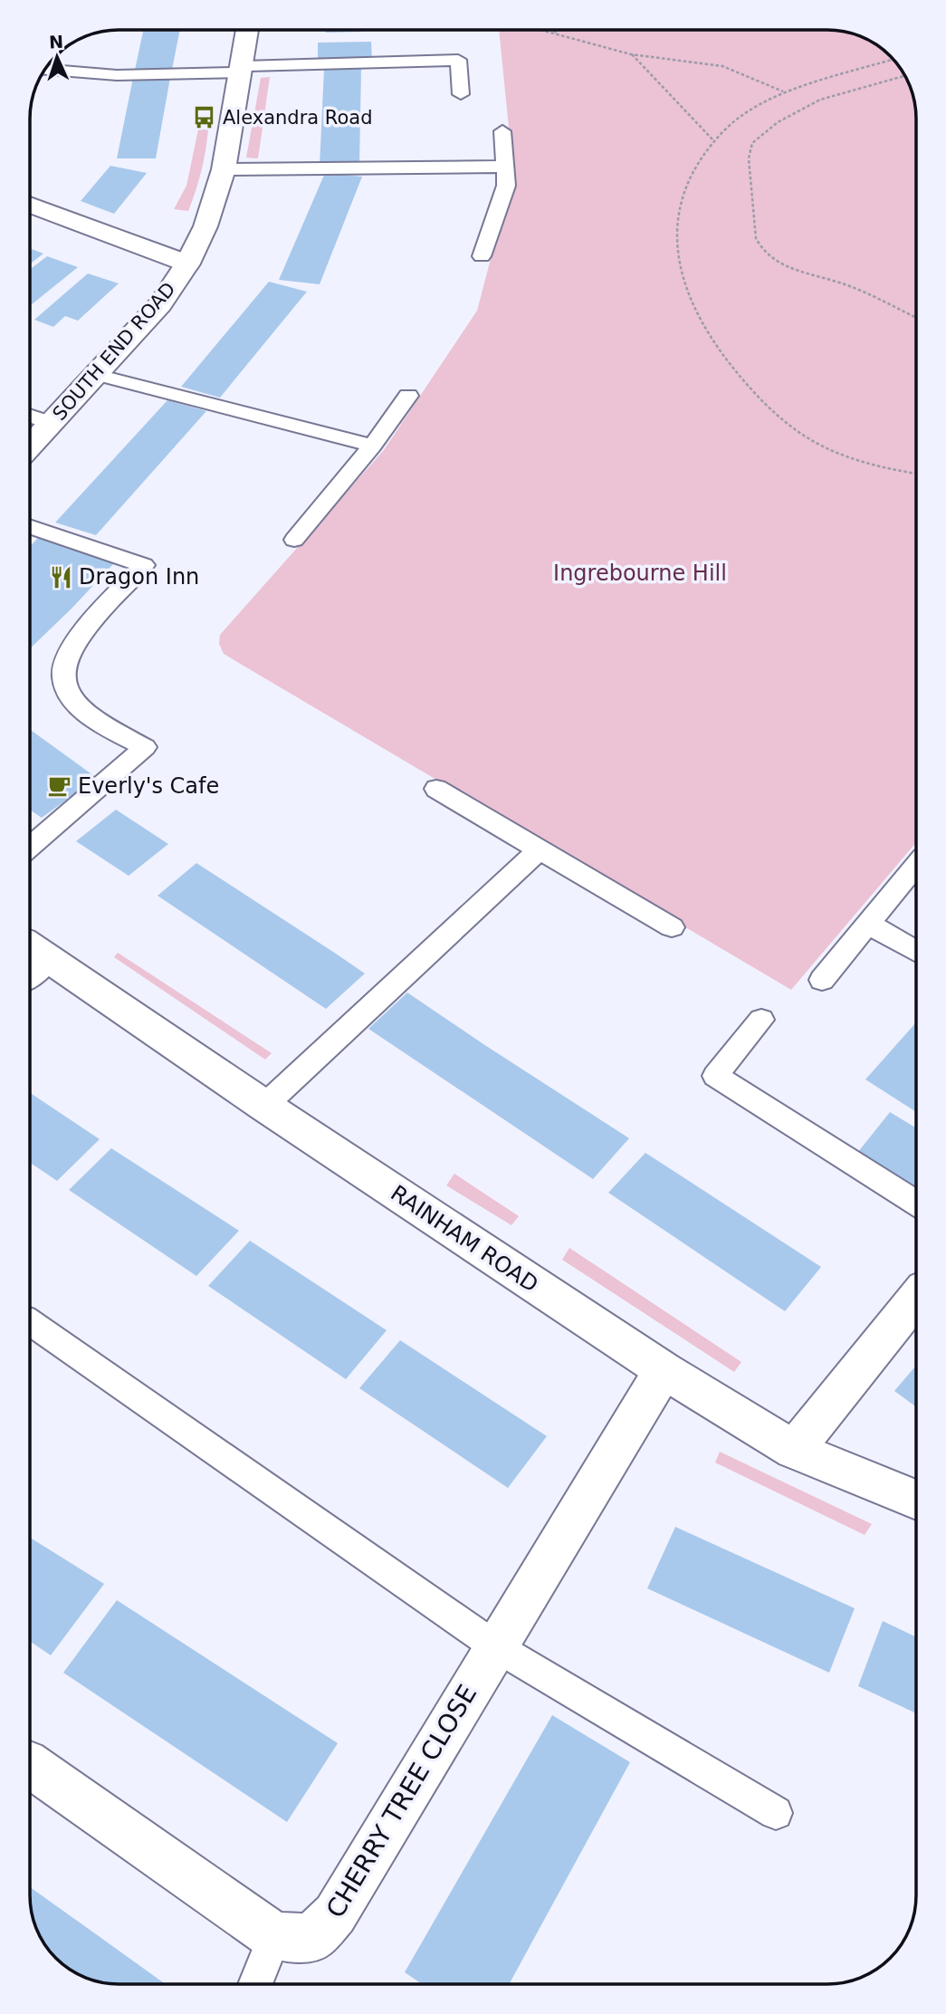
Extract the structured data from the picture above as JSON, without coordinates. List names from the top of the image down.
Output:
{
  "streets": {
    "street": ["SOUTH END ROAD", "RAINHAM ROAD", "CHERRY TREE CLOSE"]
  },
  "crossings": [
    ["RAINHAM ROAD", "CHERRY TREE CLOSE"]
  ],
  "parks": ["Ingrebourne Hill"],
  "places": {
    "bus stop": ["Alexandra Road"],
    "restaurant": ["Dragon Inn"],
    "cafe": ["Everly's Cafe"]
  },
  "north": "top"
}
